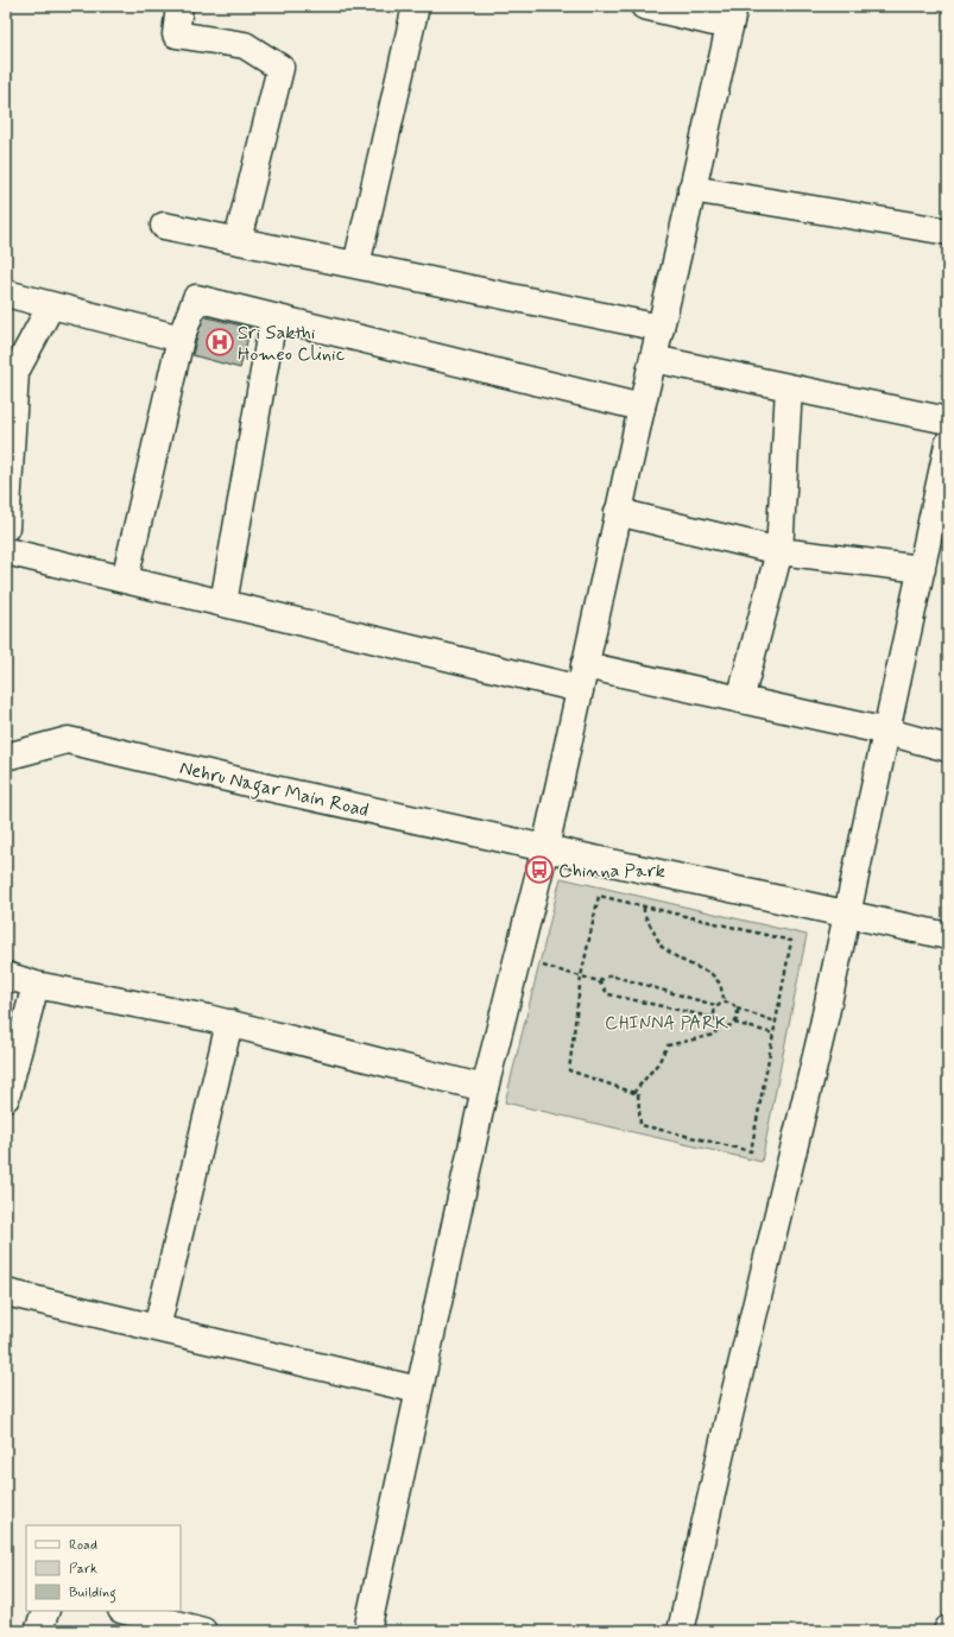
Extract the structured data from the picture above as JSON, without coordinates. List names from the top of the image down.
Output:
{
  "streets": {
    "street": ["Nehru Nagar Main Road"]
  },
  "parks": ["CHINNA PARK"],
  "places": {
    "hospital": ["Sri Sakthi Homeo Clinic"],
    "bus stop": ["Chinna Park"]
  },
  "legend": ["Road", "Park", "Building"]
}
